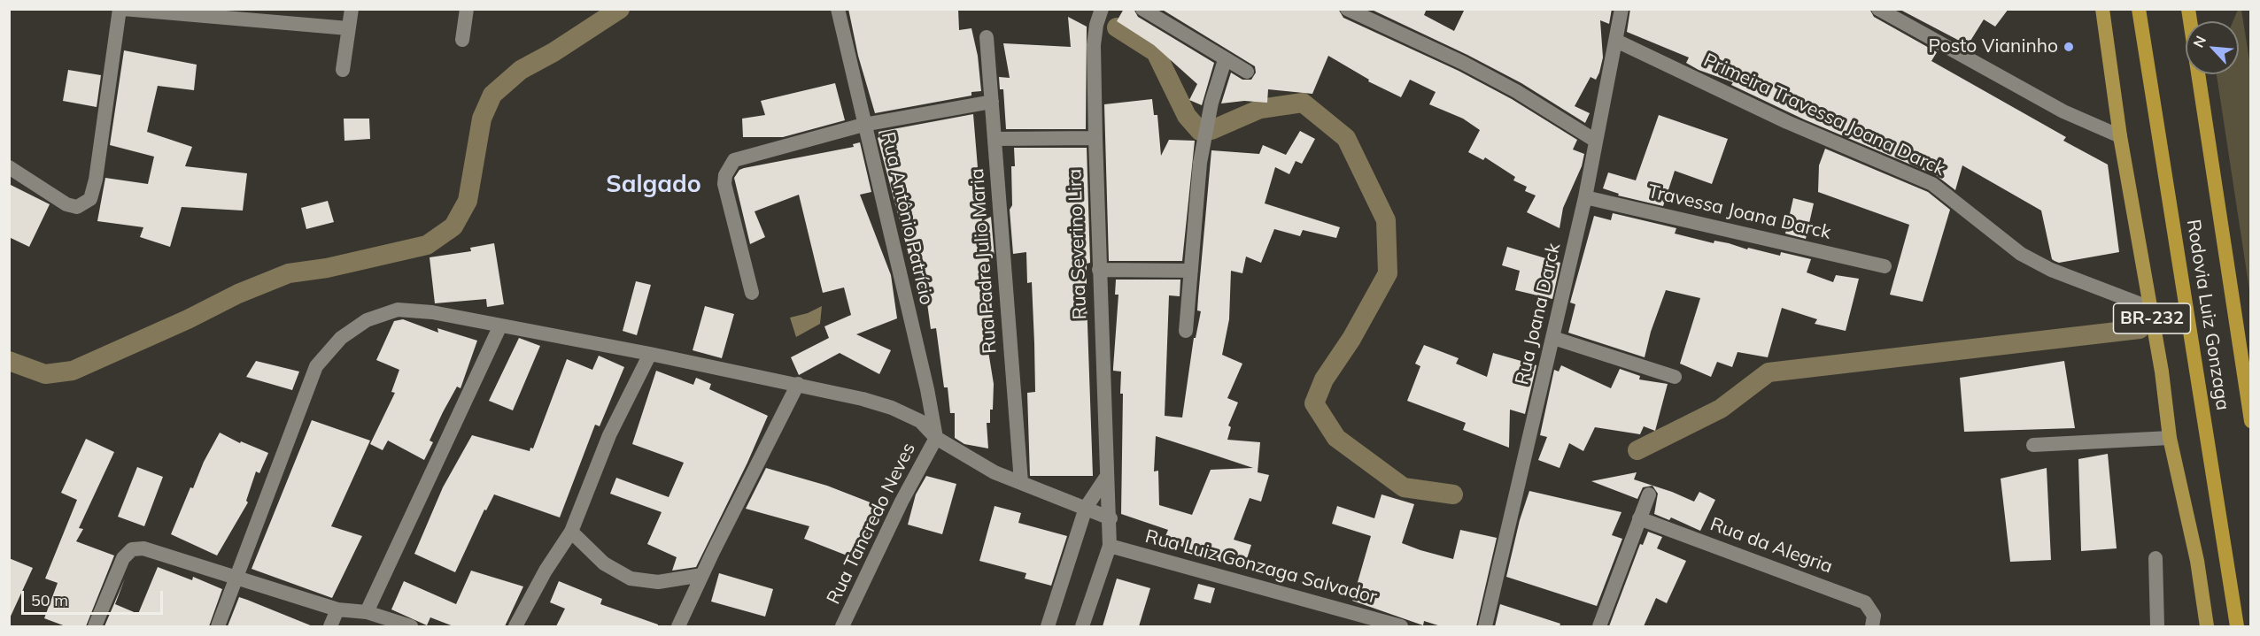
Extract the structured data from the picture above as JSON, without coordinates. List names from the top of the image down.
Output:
{
  "streets": {
    "highway": ["Rodovia Luiz Gonzaga", "BR-232"],
    "street": [
      "Primeira Travessa Joana Darck",
      "Travessa Joana Darck",
      "Rua Antônio Patrício",
      "Rua Severino Lira",
      "Rua Padre Julio Maria",
      "Rua Joana Darck",
      "Rua Tancredo Neves",
      "Rua da Alegria",
      "Rua Luiz Gonzaga Salvador"
    ]
  },
  "crossings": [
    ["Primeira Travessa Joana Darck", "Rua Joana Darck"],
    ["Primeira Travessa Joana Darck", "BR-232"],
    ["Travessa Joana Darck", "Rua Joana Darck"],
    ["Rua Antônio Patrício", "Rua Tancredo Neves"],
    ["Rua Severino Lira", "Rua Luiz Gonzaga Salvador"]
  ],
  "districts": ["Salgado"],
  "places": ["Posto Vianinho"],
  "scale_bar": "50 m",
  "north": "top left"
}
